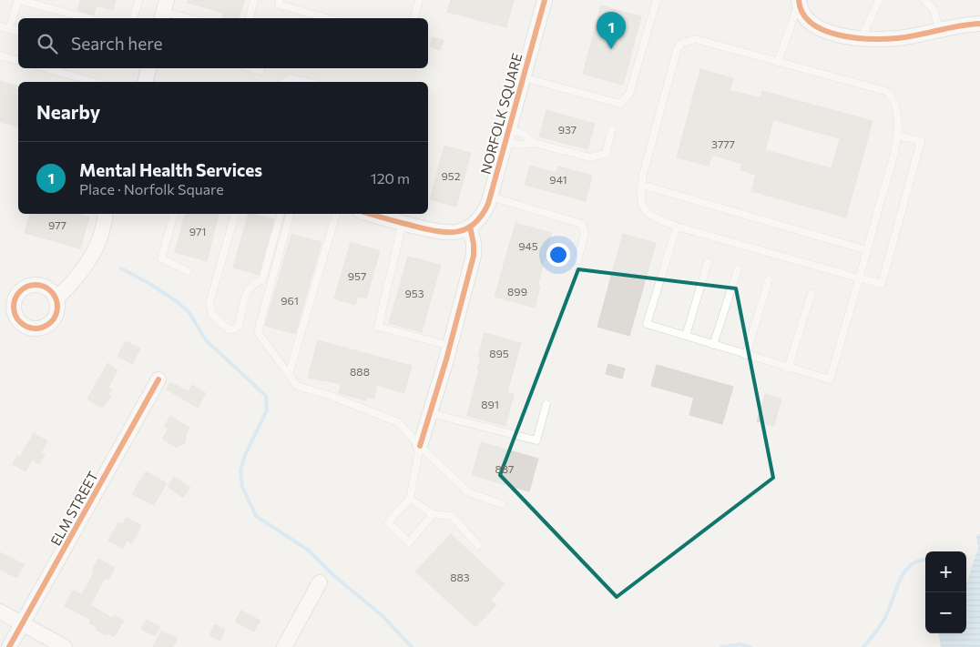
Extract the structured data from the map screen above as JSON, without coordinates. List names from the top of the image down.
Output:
{
  "streets": {
    "street": ["NORFOLK SQUARE", "ELM STREET"]
  },
  "house_numbers": [
    "937",
    "3777",
    "952",
    "941",
    "977",
    "971",
    "945",
    "957",
    "899",
    "953",
    "961",
    "895",
    "888",
    "891",
    "887",
    "883"
  ],
  "page": {
    "pins": "1",
    "search": "Search here",
    "heading": "Nearby",
    "list": [
      {
        "mark": "1",
        "name": "Mental Health Services",
        "note": "Place · Norfolk Square",
        "value": "120 m"
      }
    ],
    "map_buttons": ["+", "−"]
  }
}
